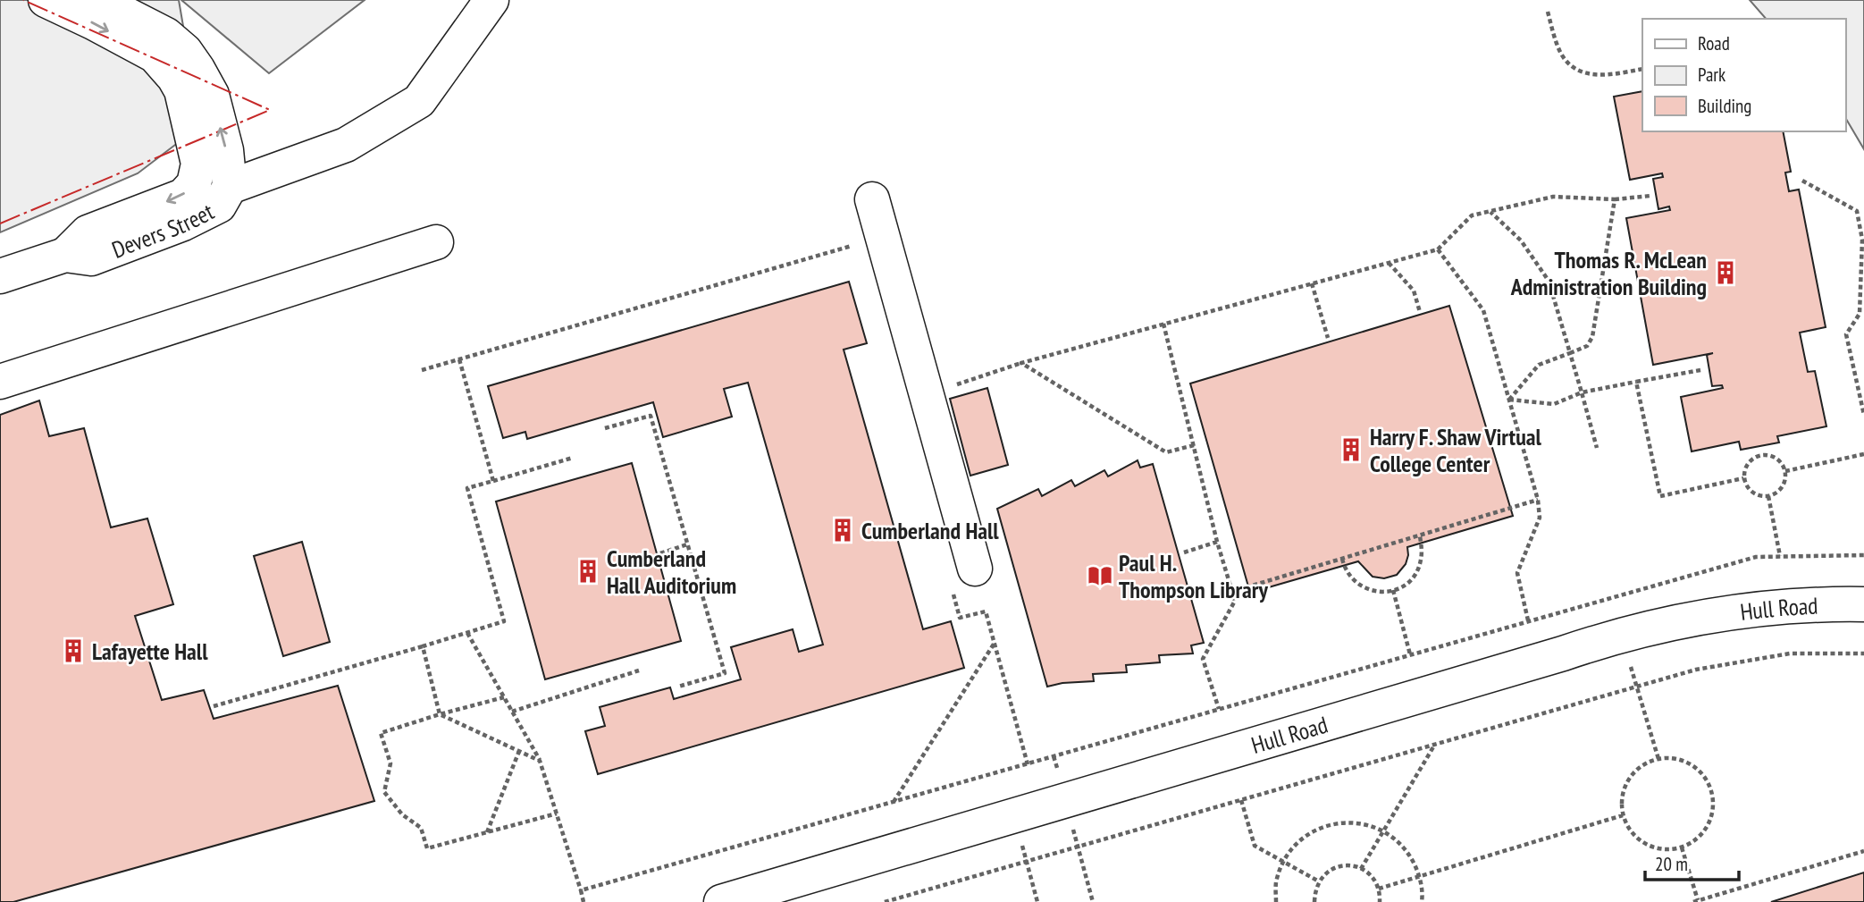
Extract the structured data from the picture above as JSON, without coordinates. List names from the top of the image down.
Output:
{
  "streets": {
    "street": ["Devers Street", "Hull Road"]
  },
  "places": {
    "building": [
      "Thomas R. McLean Administration Building",
      "Harry F. Shaw Virtual College Center",
      "Cumberland Hall",
      "Cumberland Hall Auditorium",
      "Lafayette Hall"
    ],
    "library": ["Paul H. Thompson Library"]
  },
  "legend": ["Road", "Park", "Building"],
  "scale_bar": "20 m"
}
